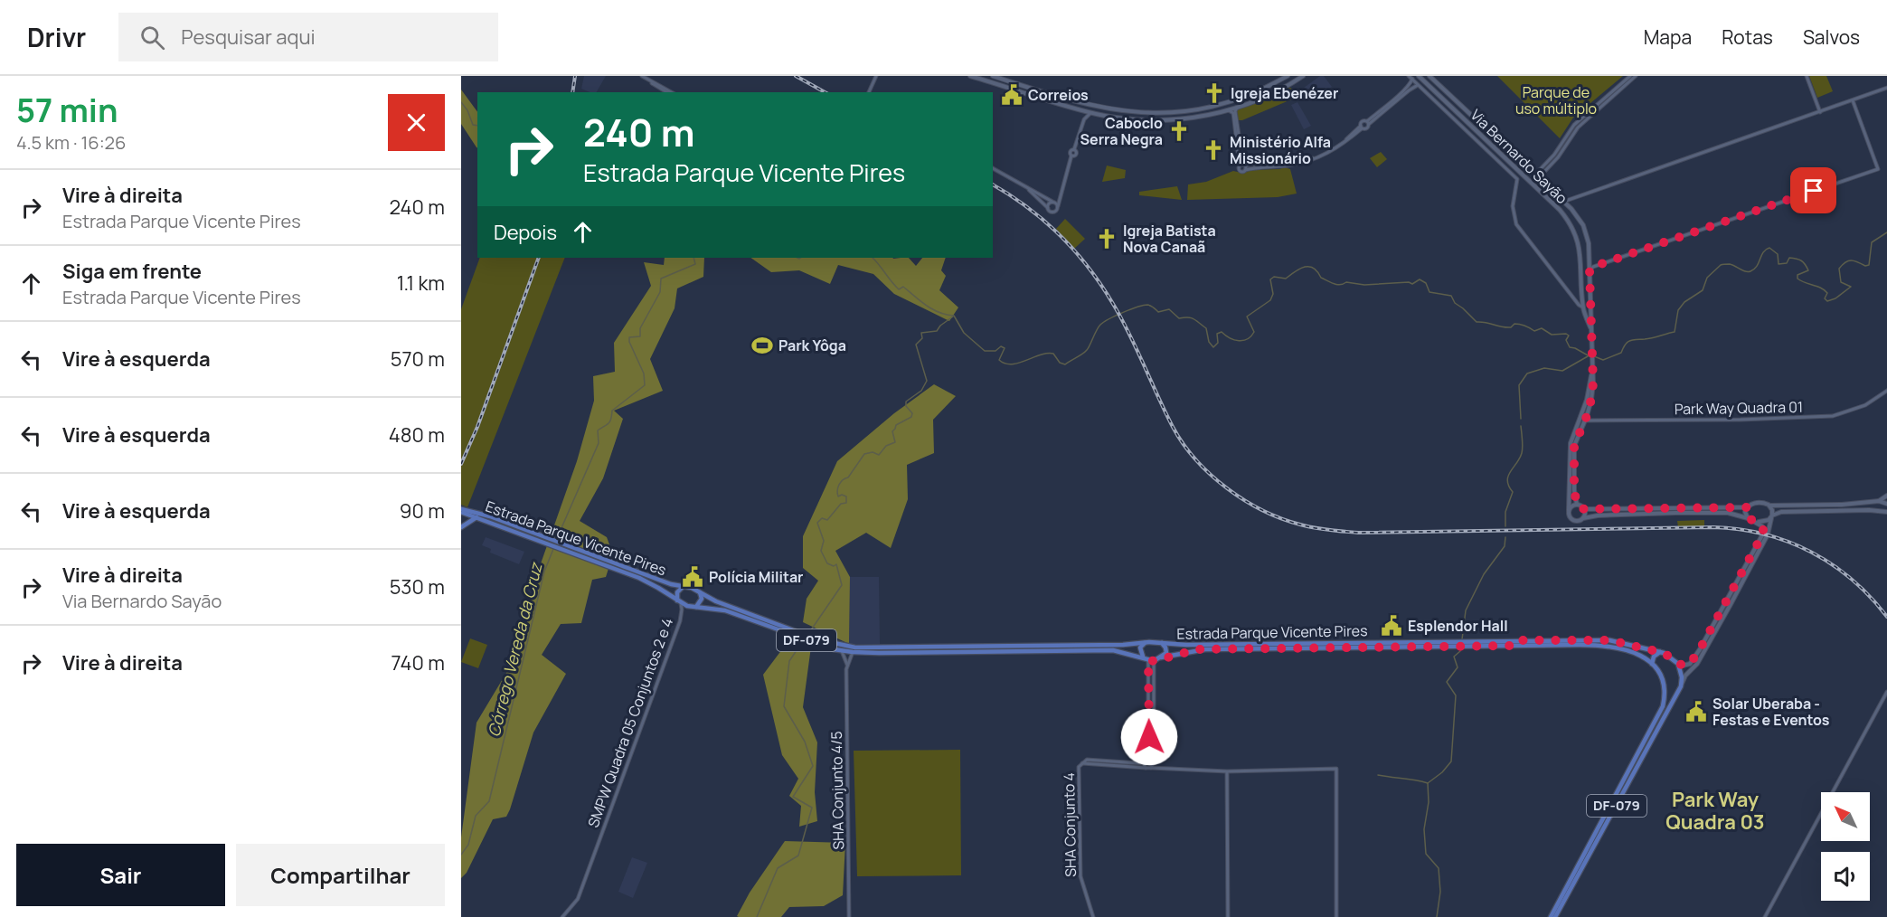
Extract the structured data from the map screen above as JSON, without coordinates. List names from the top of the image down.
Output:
{
  "streets": {
    "main road": ["Via Bernardo Sayão", "Estrada Parque Vicente Pires", "DF-079"],
    "street": [
      "Park Way Quadra 01",
      "SMPW Quadra 05 Conjuntos 2 e 4",
      "SHA Conjunto 4/5",
      "SHA Conjunto 4"
    ]
  },
  "crossings": [
    ["Via Bernardo Sayão", "Park Way Quadra 01"],
    ["Estrada Parque Vicente Pires", "DF-079"],
    ["Estrada Parque Vicente Pires", "SMPW Quadra 05 Conjuntos 2 e 4"],
    ["DF-079", "SMPW Quadra 05 Conjuntos 2 e 4"],
    ["DF-079", "SHA Conjunto 4/5"]
  ],
  "districts": ["Park Way Quadra 03"],
  "water": ["Córrego Vereda da Cruz"],
  "parks": ["Parque de uso múltiplo"],
  "places": {
    "church": [
      "Igreja Ebenézer",
      "Caboclo Serra Negra",
      "Ministério Alfa Missionário",
      "Igreja Batista Nova Canaã"
    ],
    "public building": [
      "Correios",
      "Polícia Militar",
      "Esplendor Hall",
      "Solar Uberaba - Festas e Eventos"
    ],
    "sports": ["Park Yôga"]
  },
  "north": "top left",
  "page": {
    "header": "Drivr",
    "search": "Pesquisar aqui",
    "nav": ["Mapa", "Rotas", "Salvos"],
    "heading": ["57 min", "4.5 km · 16:26"],
    "turn": ["240 m", "Estrada Parque Vicente Pires"],
    "list": [
      {
        "name": "Vire à direita",
        "note": "Estrada Parque Vicente Pires",
        "value": "240 m"
      },
      {
        "name": "Siga em frente",
        "note": "Estrada Parque Vicente Pires",
        "value": "1.1 km"
      },
      {
        "name": "Vire à esquerda",
        "value": "570 m"
      },
      {
        "name": "Vire à esquerda",
        "value": "480 m"
      },
      {
        "name": "Vire à esquerda",
        "value": "90 m"
      },
      {
        "name": "Vire à direita",
        "note": "Via Bernardo Sayão",
        "value": "530 m"
      },
      {
        "name": "Vire à direita",
        "value": "740 m"
      }
    ],
    "then": "Depois",
    "buttons": ["Sair", "Compartilhar"]
  }
}
